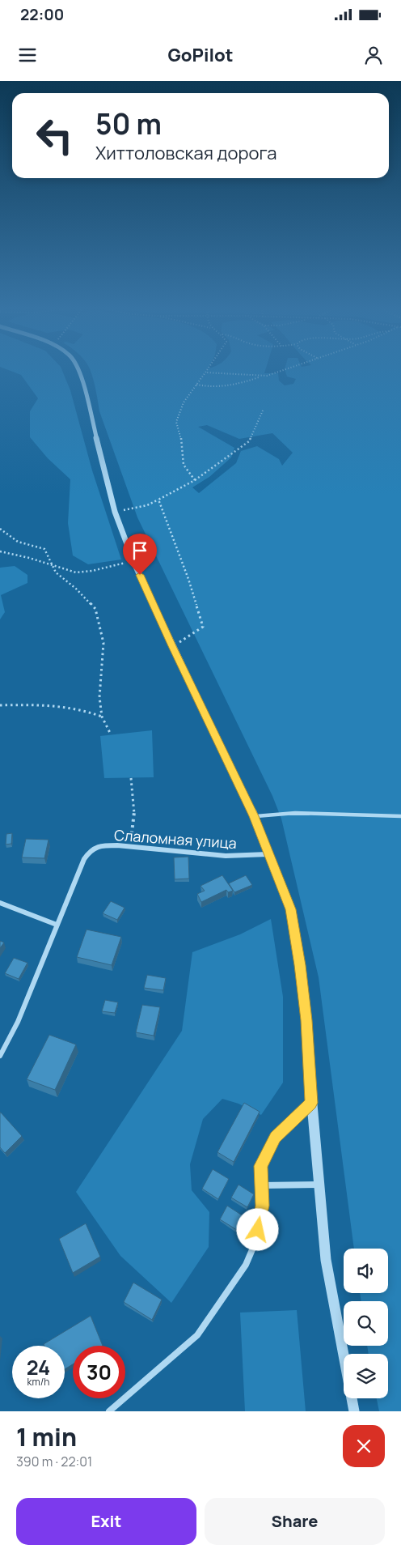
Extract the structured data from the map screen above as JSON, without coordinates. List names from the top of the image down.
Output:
{
  "streets": {
    "street": ["Слаломная улица"]
  },
  "page": {
    "status": "22:00",
    "header": "GoPilot",
    "turn": ["50 m", "Хиттоловская дорога"],
    "speed": "24 km/h",
    "limit": "30",
    "heading": ["1 min", "390 m · 22:01"],
    "buttons": ["Exit", "Share"]
  }
}
